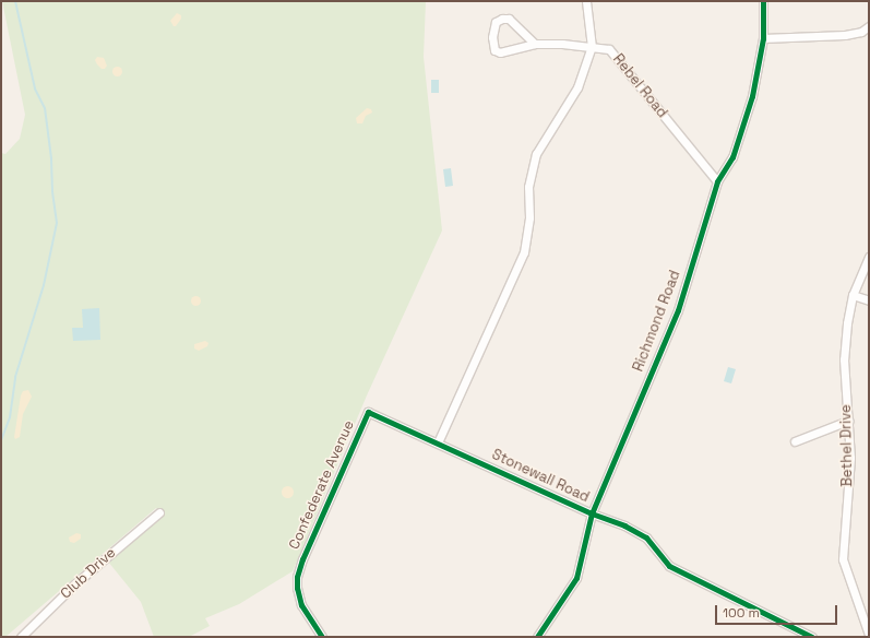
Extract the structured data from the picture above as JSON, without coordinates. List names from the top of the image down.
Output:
{
  "streets": {
    "street": [
      "Rebel Road",
      "Richmond Road",
      "Bethel Drive",
      "Stonewall Road",
      "Confederate Avenue",
      "Club Drive"
    ]
  },
  "crossings": [
    ["Rebel Road", "Richmond Road"],
    ["Richmond Road", "Stonewall Road"],
    ["Stonewall Road", "Confederate Avenue"]
  ],
  "scale_bar": "100 m"
}
